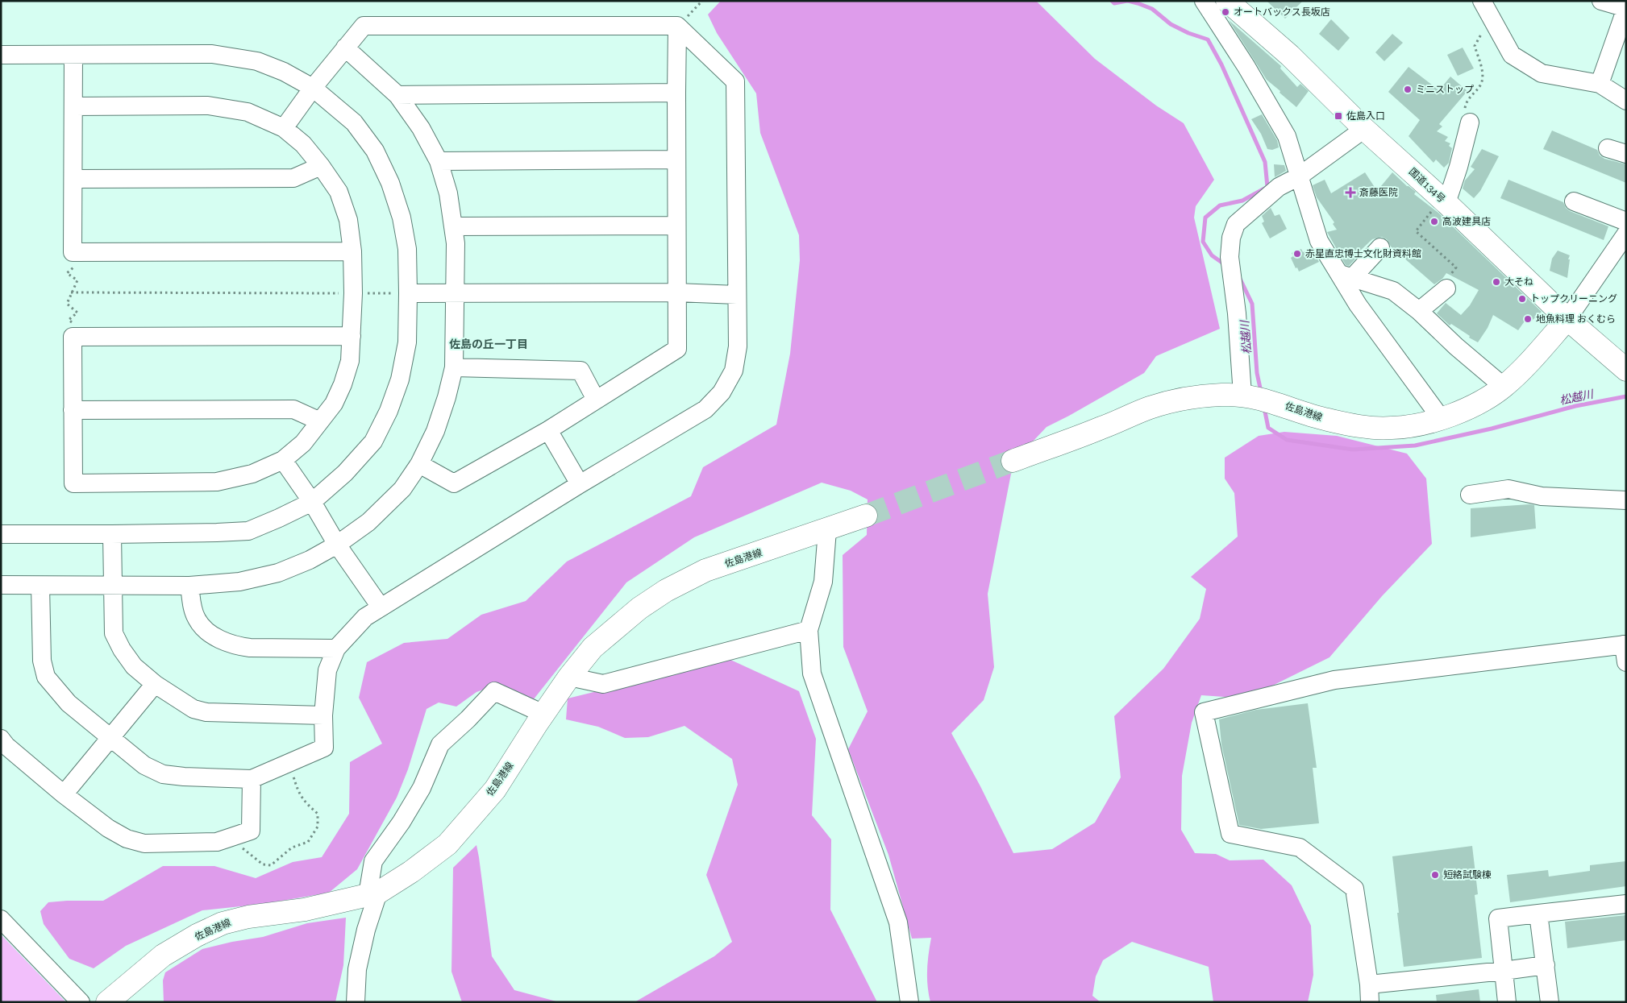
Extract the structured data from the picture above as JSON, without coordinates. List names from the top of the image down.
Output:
{
  "streets": {
    "main road": ["国道134号", "佐島港線"]
  },
  "crossings": [
    ["国道134号", "佐島港線"]
  ],
  "districts": ["佐島の丘一丁目"],
  "water": ["松越川"],
  "places": {
    "other": [
      "オートバックス長坂店",
      "ミニストップ",
      "高波建具店",
      "赤星直忠博士文化財資料館",
      "大そね",
      "トップクリーニング",
      "地魚料理 おくむら",
      "短絡試験棟"
    ],
    "transit": ["佐島入口"],
    "health": ["斎藤医院"]
  }
}
